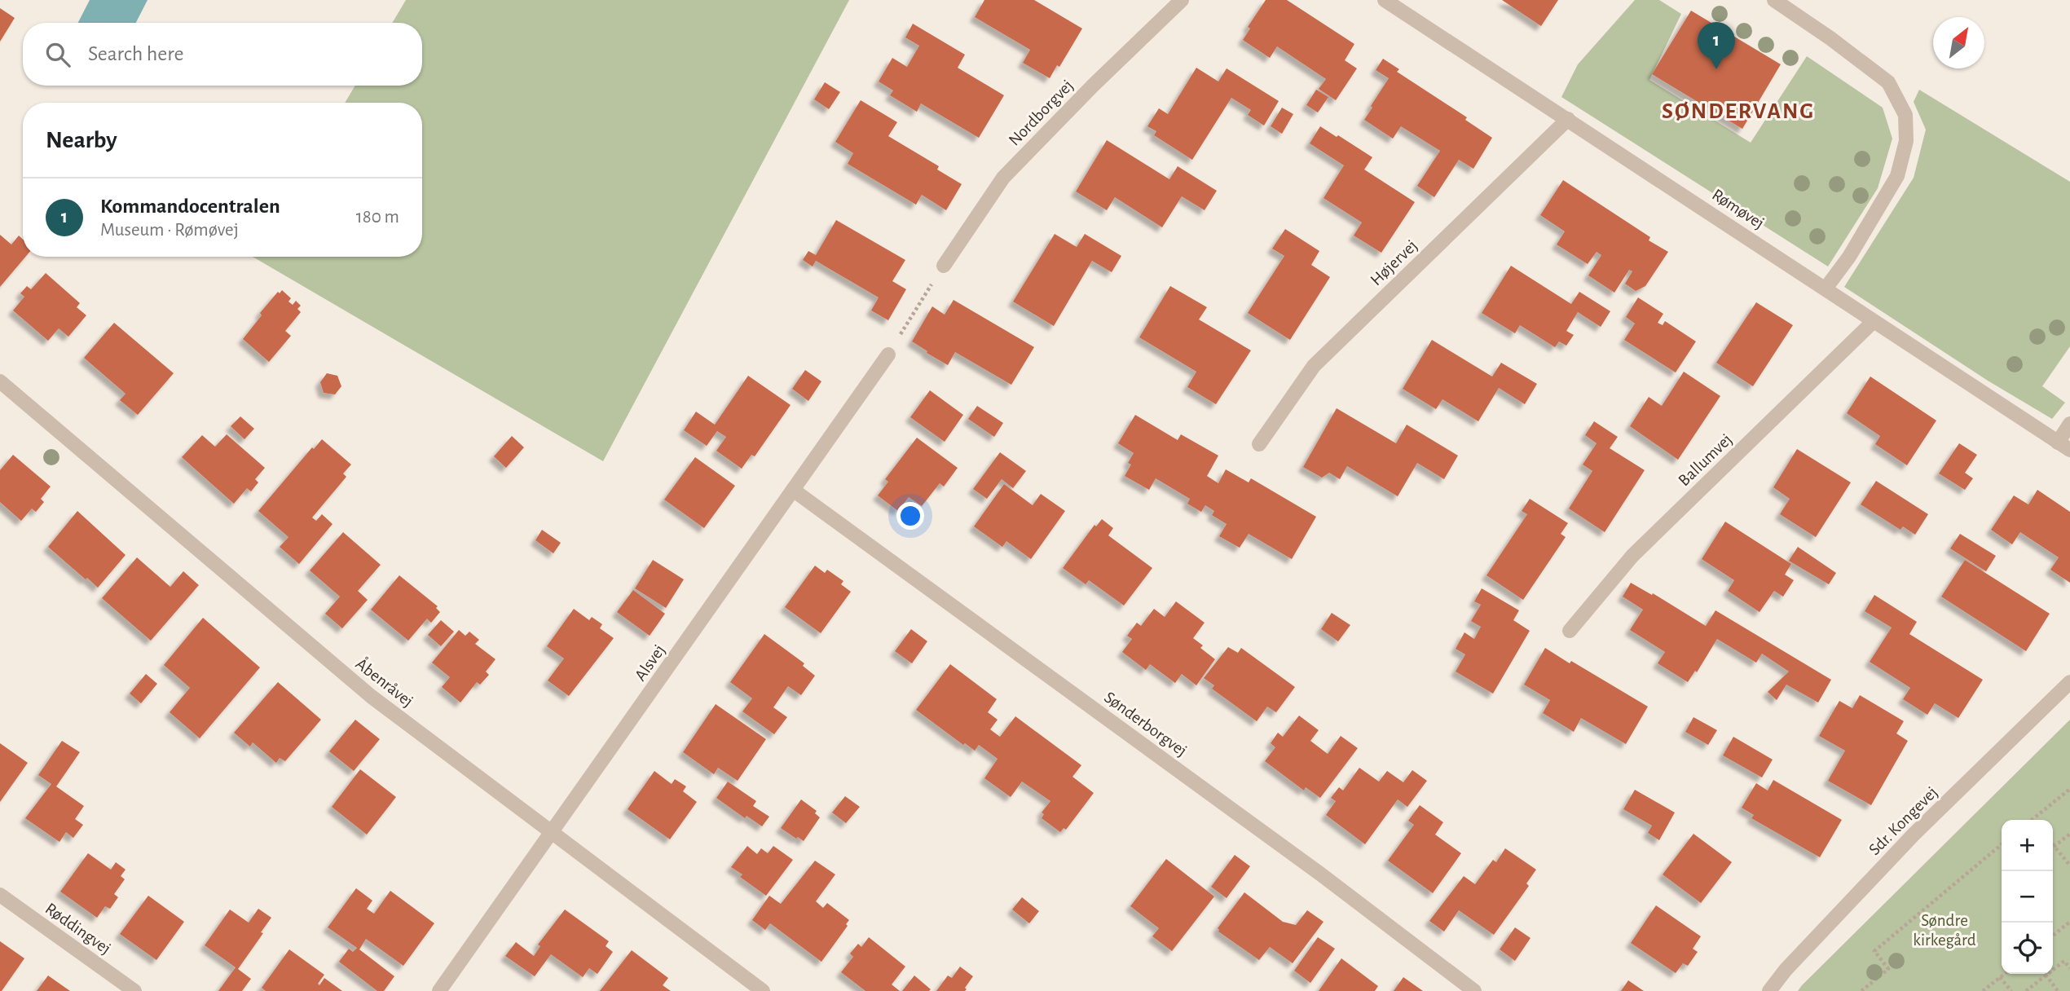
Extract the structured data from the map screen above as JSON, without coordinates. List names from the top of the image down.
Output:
{
  "streets": {
    "street": [
      "Nordborgvej",
      "Rømøvej",
      "Højervej",
      "Ballumvej",
      "Alsvej",
      "Åbenråvej",
      "Sønderborgvej",
      "Sdr. Kongevej",
      "Røddingvej"
    ]
  },
  "crossings": [
    ["Rømøvej", "Højervej"],
    ["Rømøvej", "Ballumvej"],
    ["Alsvej", "Åbenråvej"],
    ["Alsvej", "Sønderborgvej"]
  ],
  "districts": ["SØNDERVANG"],
  "parks": ["Søndre kirkegård"],
  "north": "top right",
  "page": {
    "pins": "1",
    "search": "Search here",
    "heading": "Nearby",
    "list": [
      {
        "mark": "1",
        "name": "Kommandocentralen",
        "note": "Museum · Rømøvej",
        "value": "180 m"
      }
    ],
    "map_buttons": ["+", "−"]
  }
}
